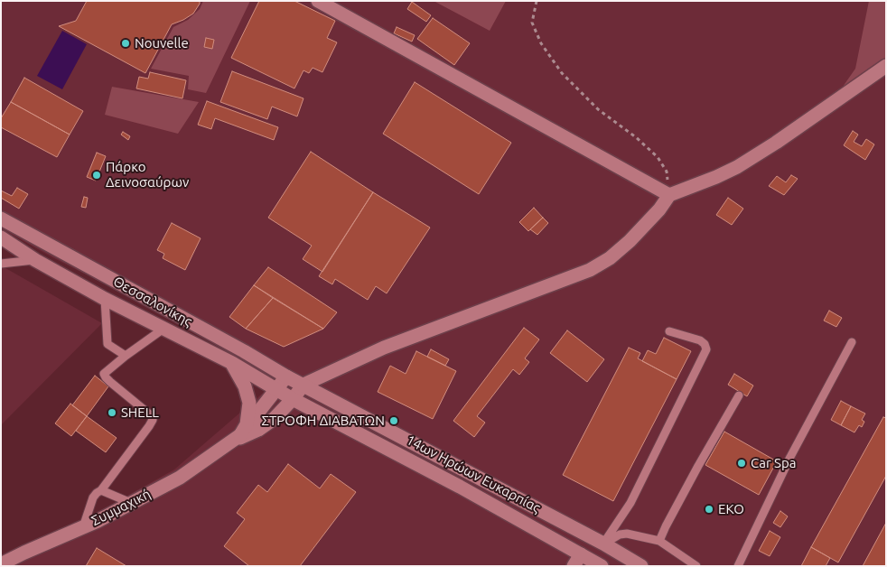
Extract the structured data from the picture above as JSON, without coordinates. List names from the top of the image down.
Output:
{
  "streets": {
    "street": ["Θεσσαλονίκης", "14ων Ηρώων Ευκαρπίας", "Συμμαχική"]
  },
  "crossings": [
    ["Θεσσαλονίκης", "14ων Ηρώων Ευκαρπίας"],
    ["Θεσσαλονίκης", "Συμμαχική"],
    ["14ων Ηρώων Ευκαρπίας", "Συμμαχική"]
  ],
  "places": [
    "Nouvelle",
    "Πάρκο Δεινοσαύρων",
    "SHELL",
    "ΣΤΡΟΦΗ ΔΙΑΒΑΤΩΝ",
    "Car Spa",
    "ΕΚΟ"
  ]
}
